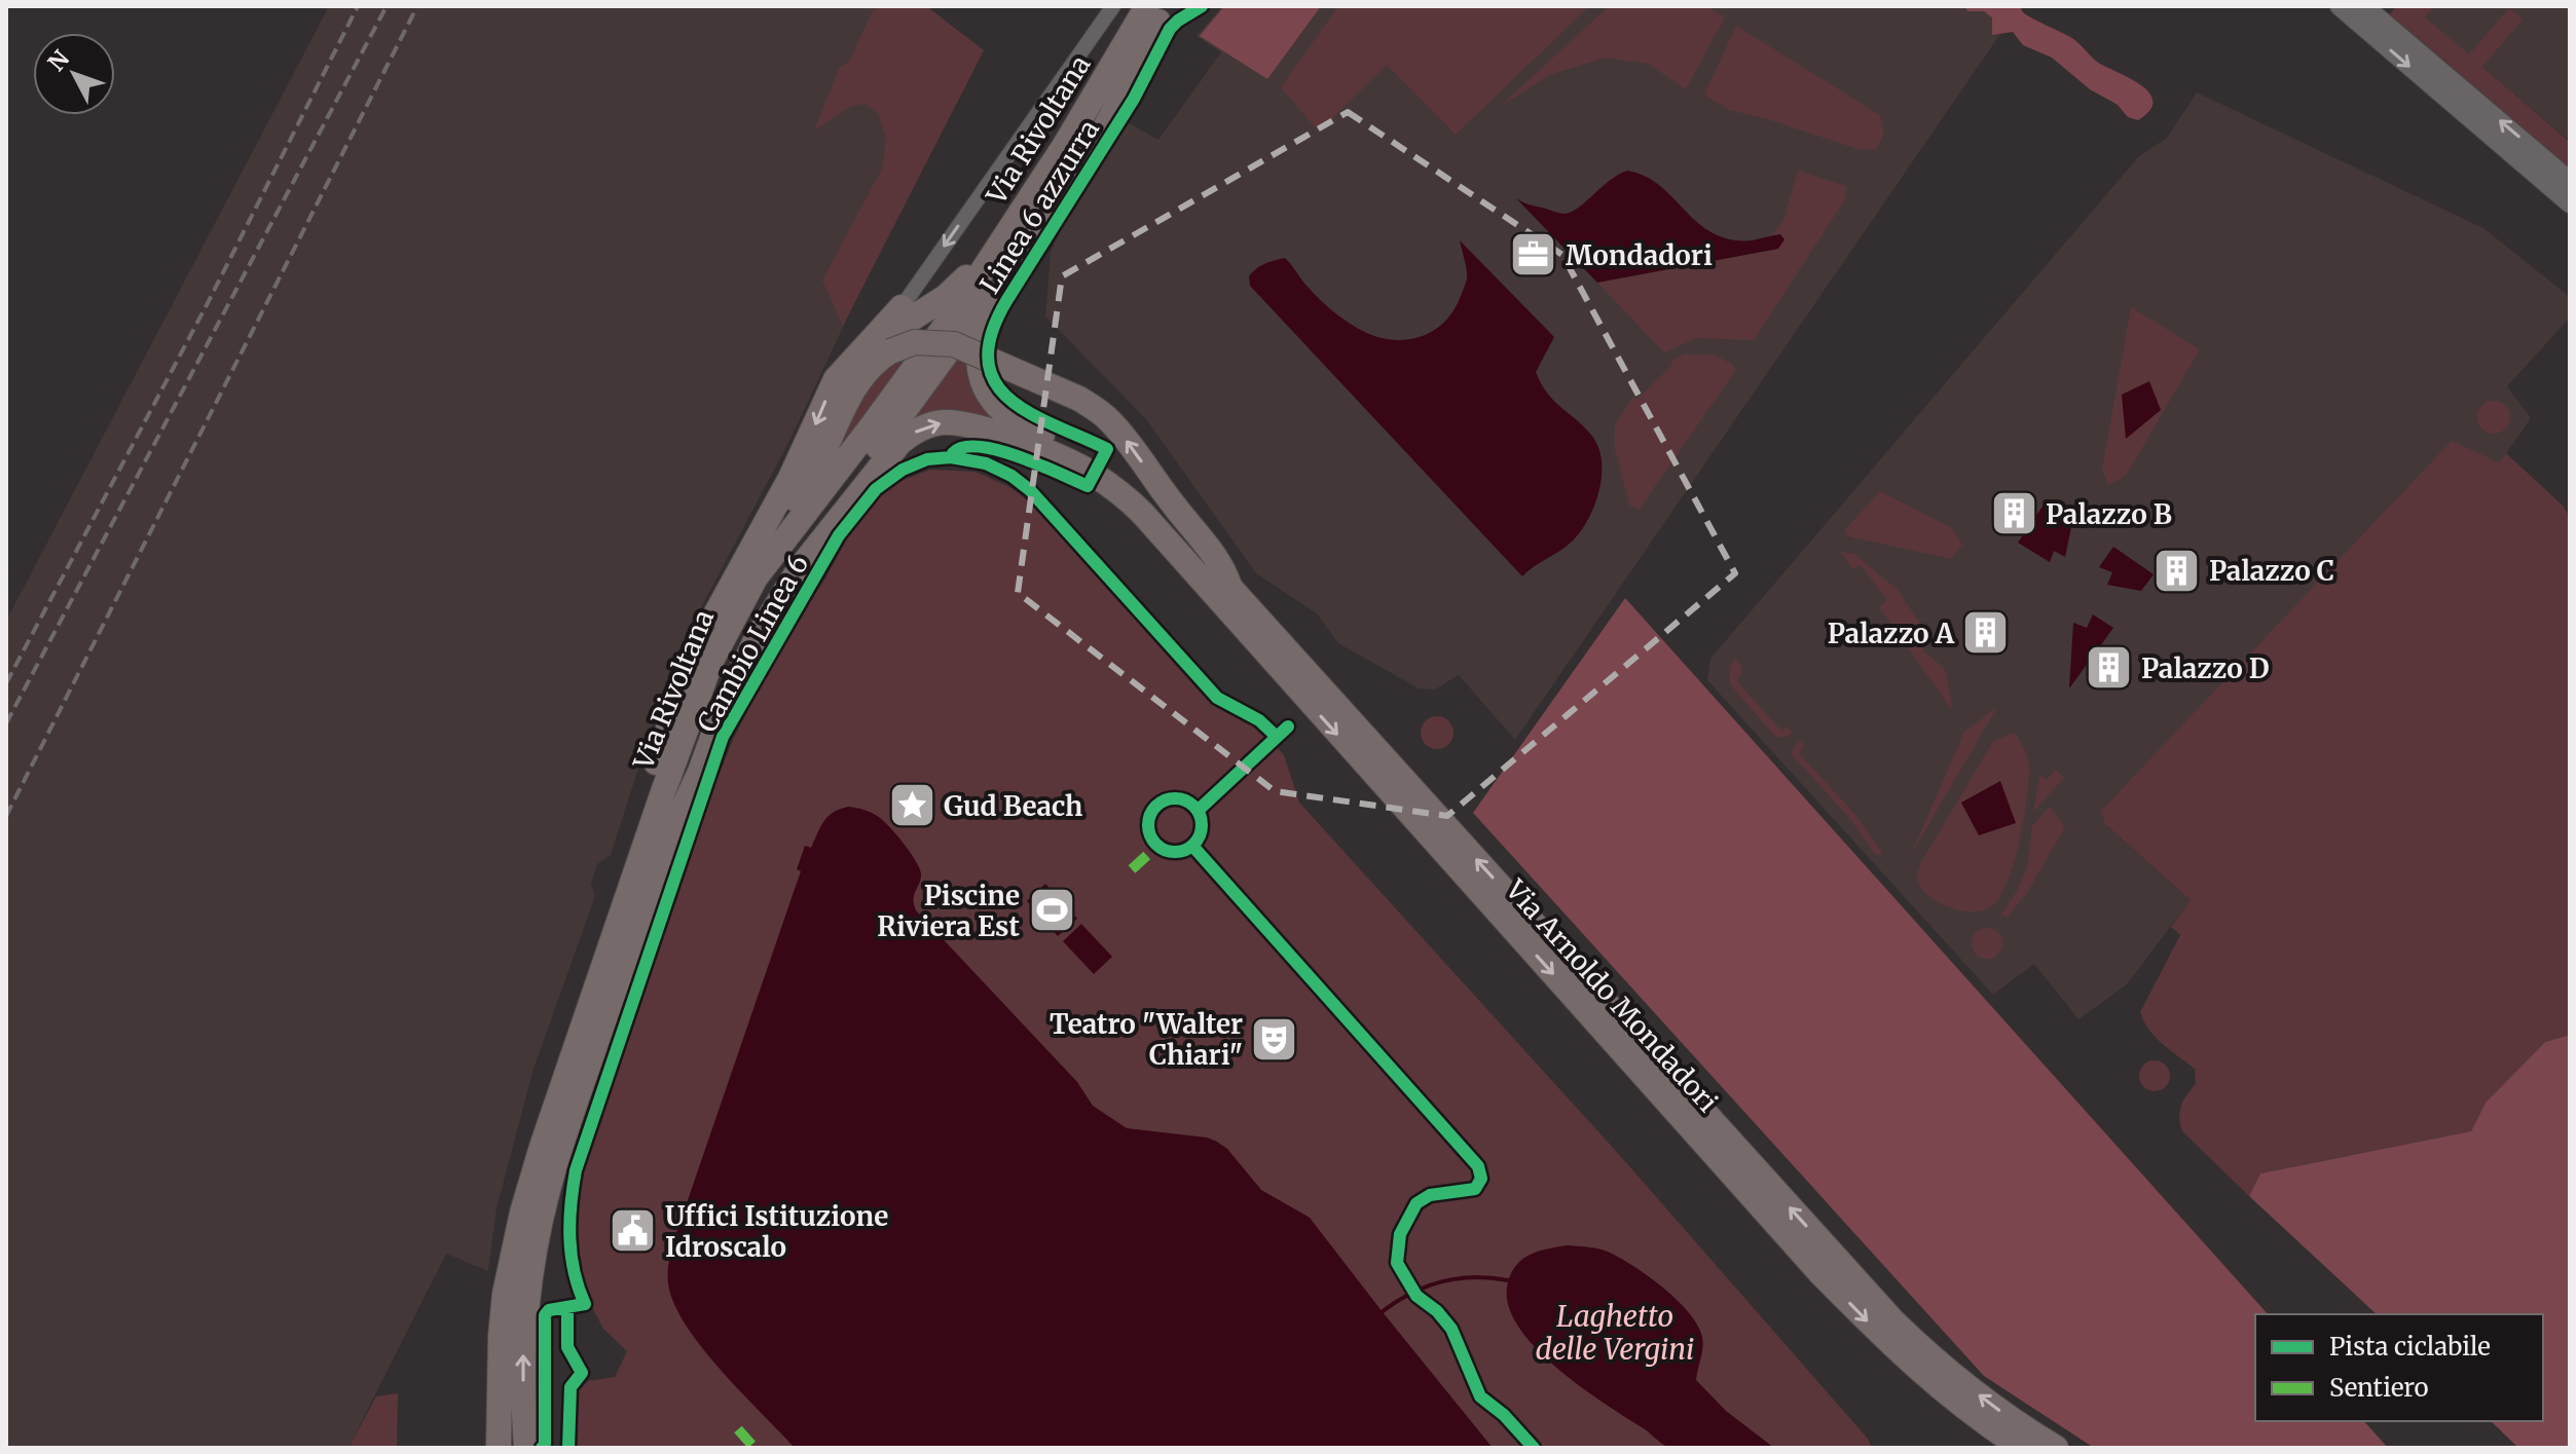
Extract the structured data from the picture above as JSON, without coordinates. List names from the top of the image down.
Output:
{
  "streets": {
    "highway": ["Via Rivoltana", "Via Arnoldo Mondadori"],
    "cycle path": ["Linea 6 azzurra", "Cambio Linea 6"]
  },
  "crossings": [
    ["Via Rivoltana", "Via Arnoldo Mondadori"]
  ],
  "water": ["Laghetto delle Vergini"],
  "places": {
    "office": ["Mondadori"],
    "building": [
      "Palazzo B",
      "Palazzo C",
      "Palazzo A",
      "Palazzo D"
    ],
    "place": ["Gud Beach"],
    "sports": ["Piscine Riviera Est"],
    "theatre": ["Teatro \"Walter Chiari\""],
    "public building": ["Uffici Istituzione Idroscalo"]
  },
  "legend": ["Pista ciclabile", "Sentiero"],
  "north": "top left"
}
